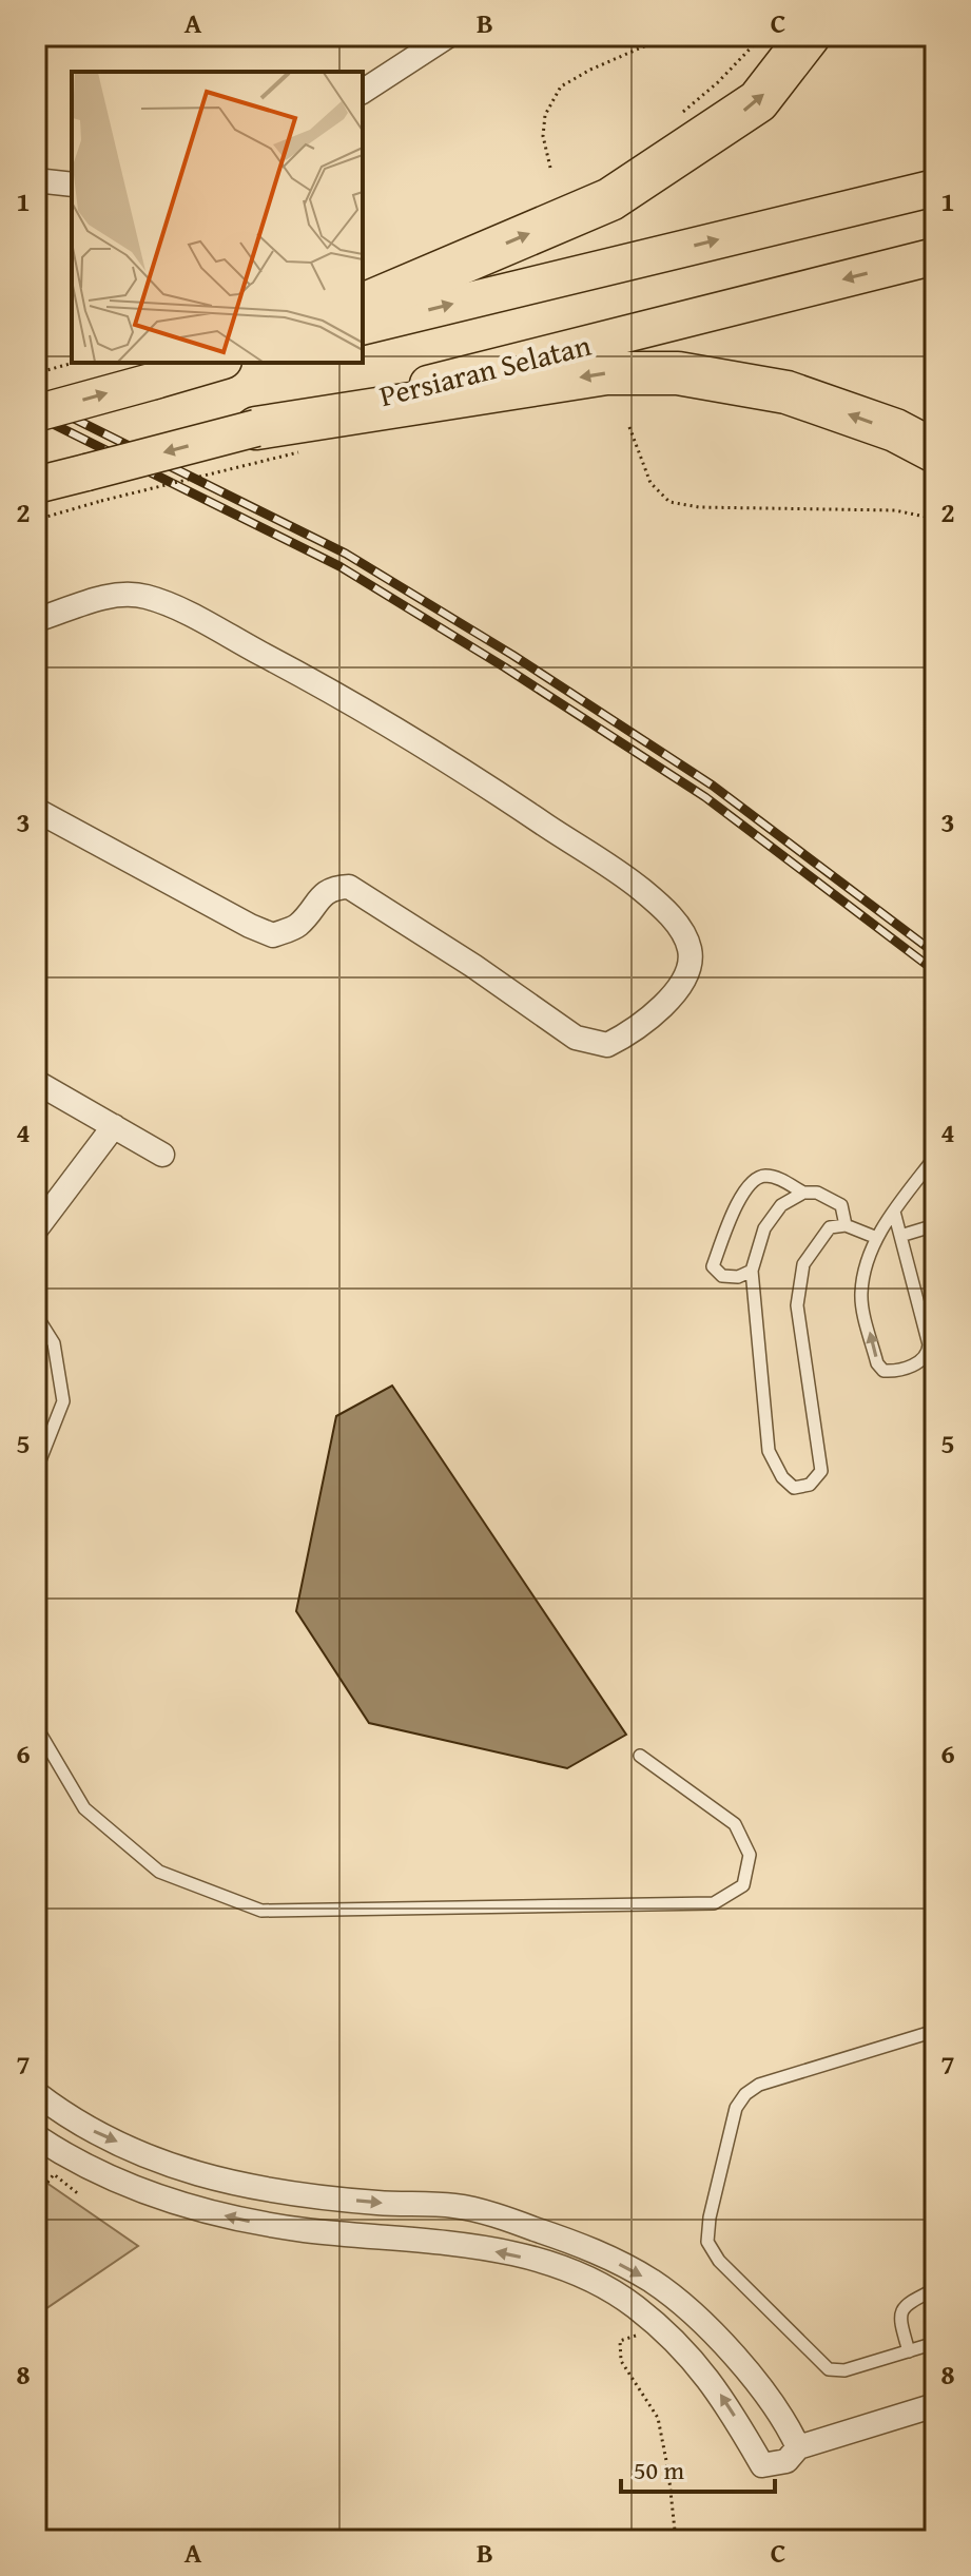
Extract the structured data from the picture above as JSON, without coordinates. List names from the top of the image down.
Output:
{
  "streets": {
    "main road": ["Persiaran Selatan"]
  },
  "scale_bar": "50 m",
  "grid": {
    "columns": ["A", "B", "C"],
    "rows": [
      "1",
      "2",
      "3",
      "4",
      "5",
      "6",
      "7",
      "8"
    ]
  }
}
